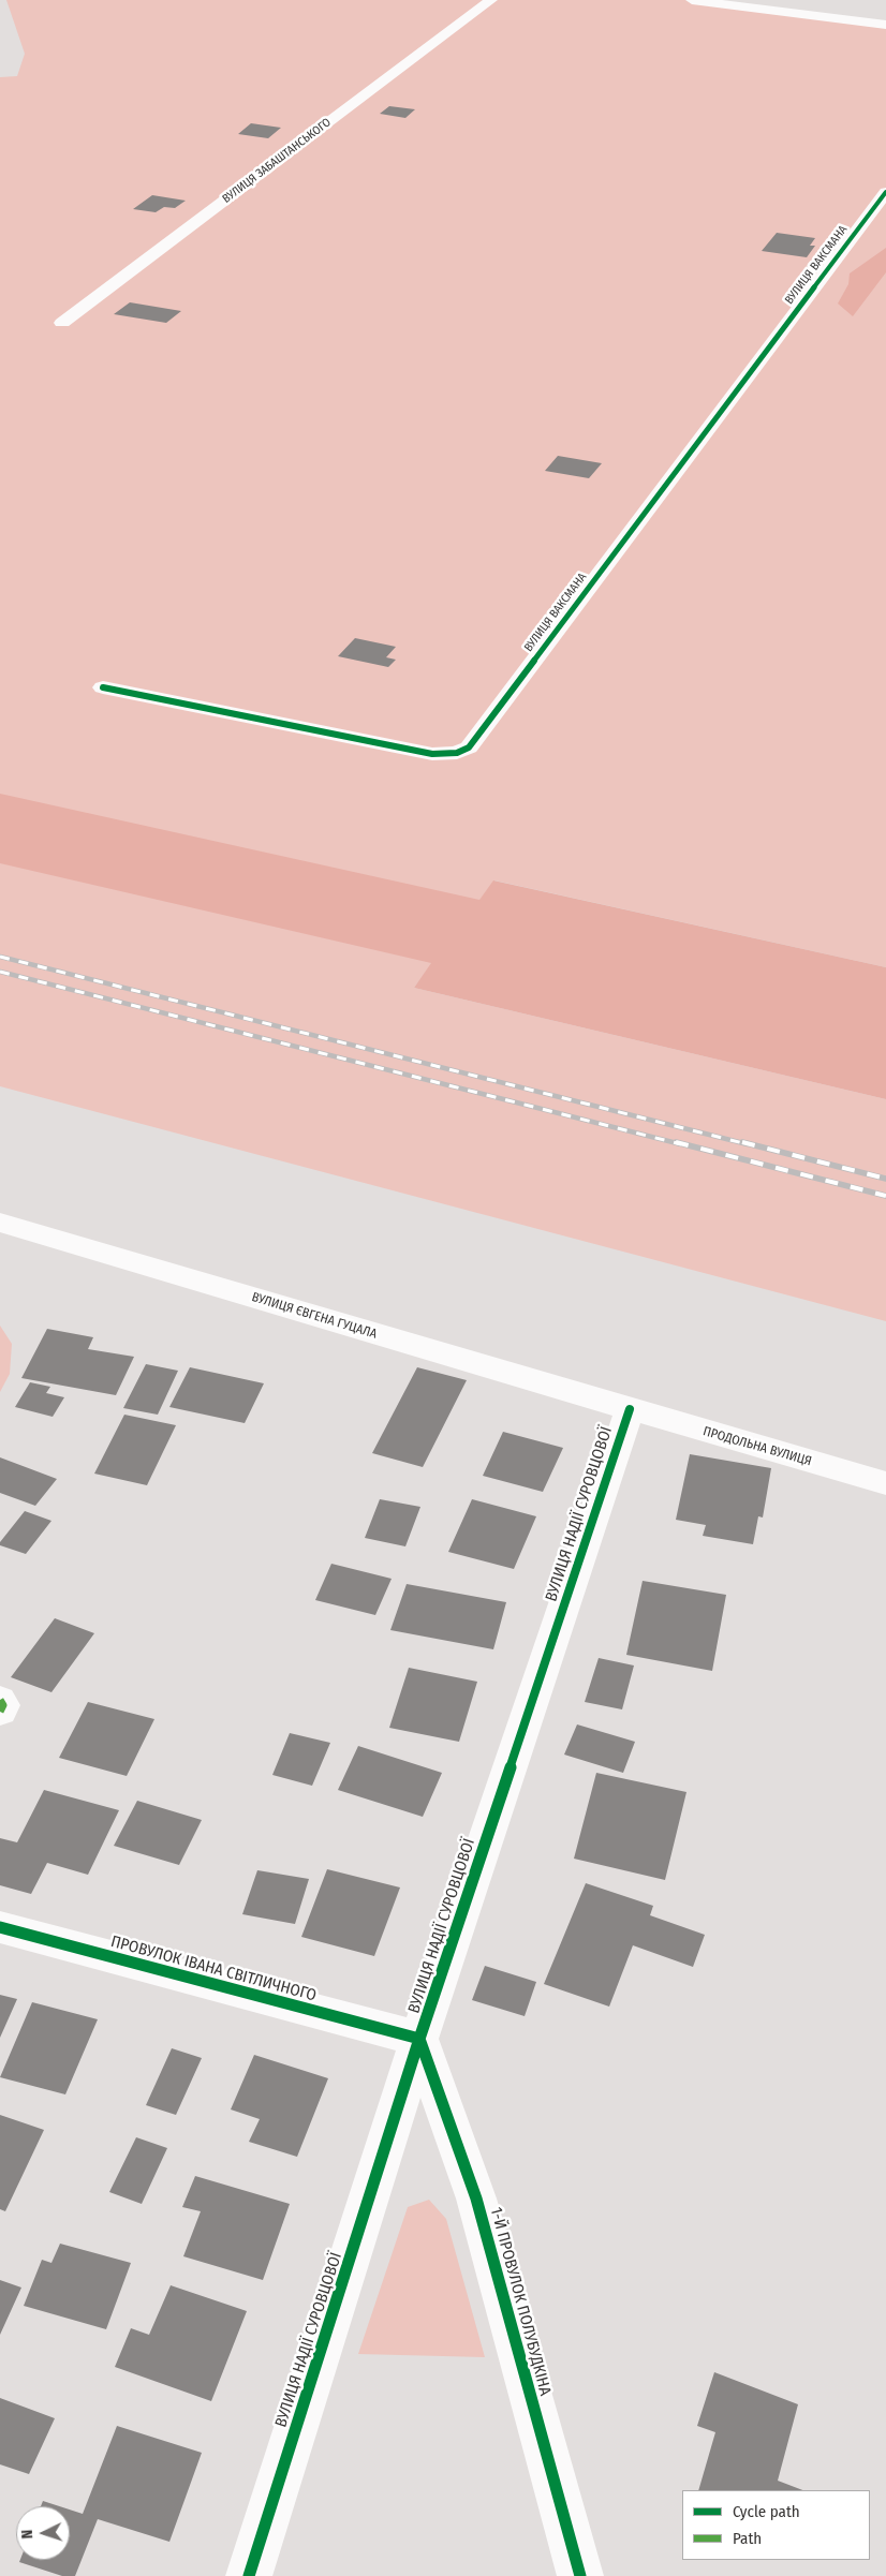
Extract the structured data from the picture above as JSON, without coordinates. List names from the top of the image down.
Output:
{
  "streets": {
    "street": [
      "ВУЛИЦЯ ЗАБАШТАНСЬКОГО",
      "ВУЛИЦЯ ВАКСМАНА",
      "ВУЛИЦЯ ЄВГЕНА ГУЦАЛА",
      "ПРОДОЛЬНА ВУЛИЦЯ",
      "ВУЛИЦЯ НАДІЇ СУРОВЦОВОЇ",
      "ПРОВУЛОК ІВАНА СВІТЛИЧНОГО",
      "1-Й ПРОВУЛОК ПОЛУБУДКІНА"
    ]
  },
  "crossings": [
    ["ВУЛИЦЯ ЄВГЕНА ГУЦАЛА", "ПРОДОЛЬНА ВУЛИЦЯ"],
    ["ВУЛИЦЯ ЄВГЕНА ГУЦАЛА", "ВУЛИЦЯ НАДІЇ СУРОВЦОВОЇ"],
    ["ПРОДОЛЬНА ВУЛИЦЯ", "ВУЛИЦЯ НАДІЇ СУРОВЦОВОЇ"],
    ["ВУЛИЦЯ НАДІЇ СУРОВЦОВОЇ", "ПРОВУЛОК ІВАНА СВІТЛИЧНОГО"],
    ["ВУЛИЦЯ НАДІЇ СУРОВЦОВОЇ", "1-Й ПРОВУЛОК ПОЛУБУДКІНА"],
    ["ПРОВУЛОК ІВАНА СВІТЛИЧНОГО", "1-Й ПРОВУЛОК ПОЛУБУДКІНА"]
  ],
  "legend": ["Cycle path", "Path"],
  "north": "left"
}
